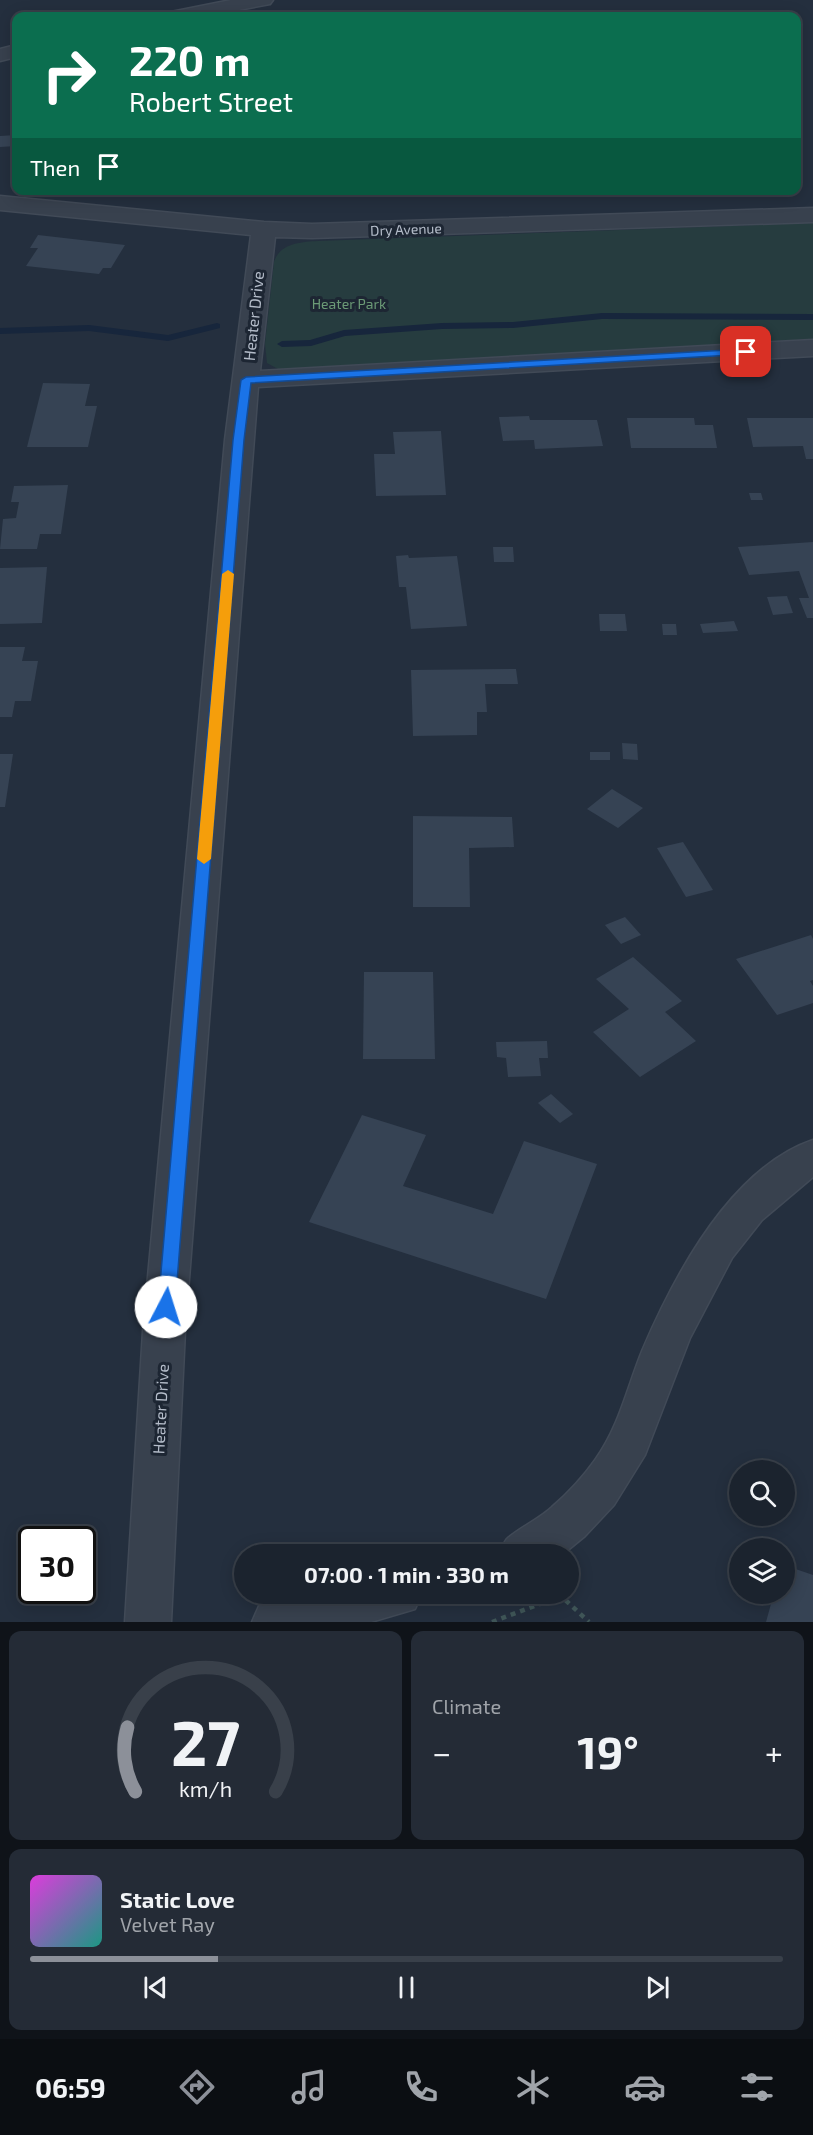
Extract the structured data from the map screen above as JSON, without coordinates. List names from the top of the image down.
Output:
{
  "streets": {
    "street": ["Dry Avenue", "Heater Drive"]
  },
  "crossings": [
    ["Dry Avenue", "Heater Drive"]
  ],
  "parks": ["Heater Park"],
  "page": {
    "turn": ["220 m", "Robert Street"],
    "then": "Then",
    "limit": "30",
    "trip": "07:00 · 1 min · 330 m",
    "tile": "Climate",
    "heat": ["−", "19°", "+"],
    "song": ["Static Love", "Velvet Ray"],
    "tabs": "06:59",
    "gauge": ["27", "km/h"]
  }
}
